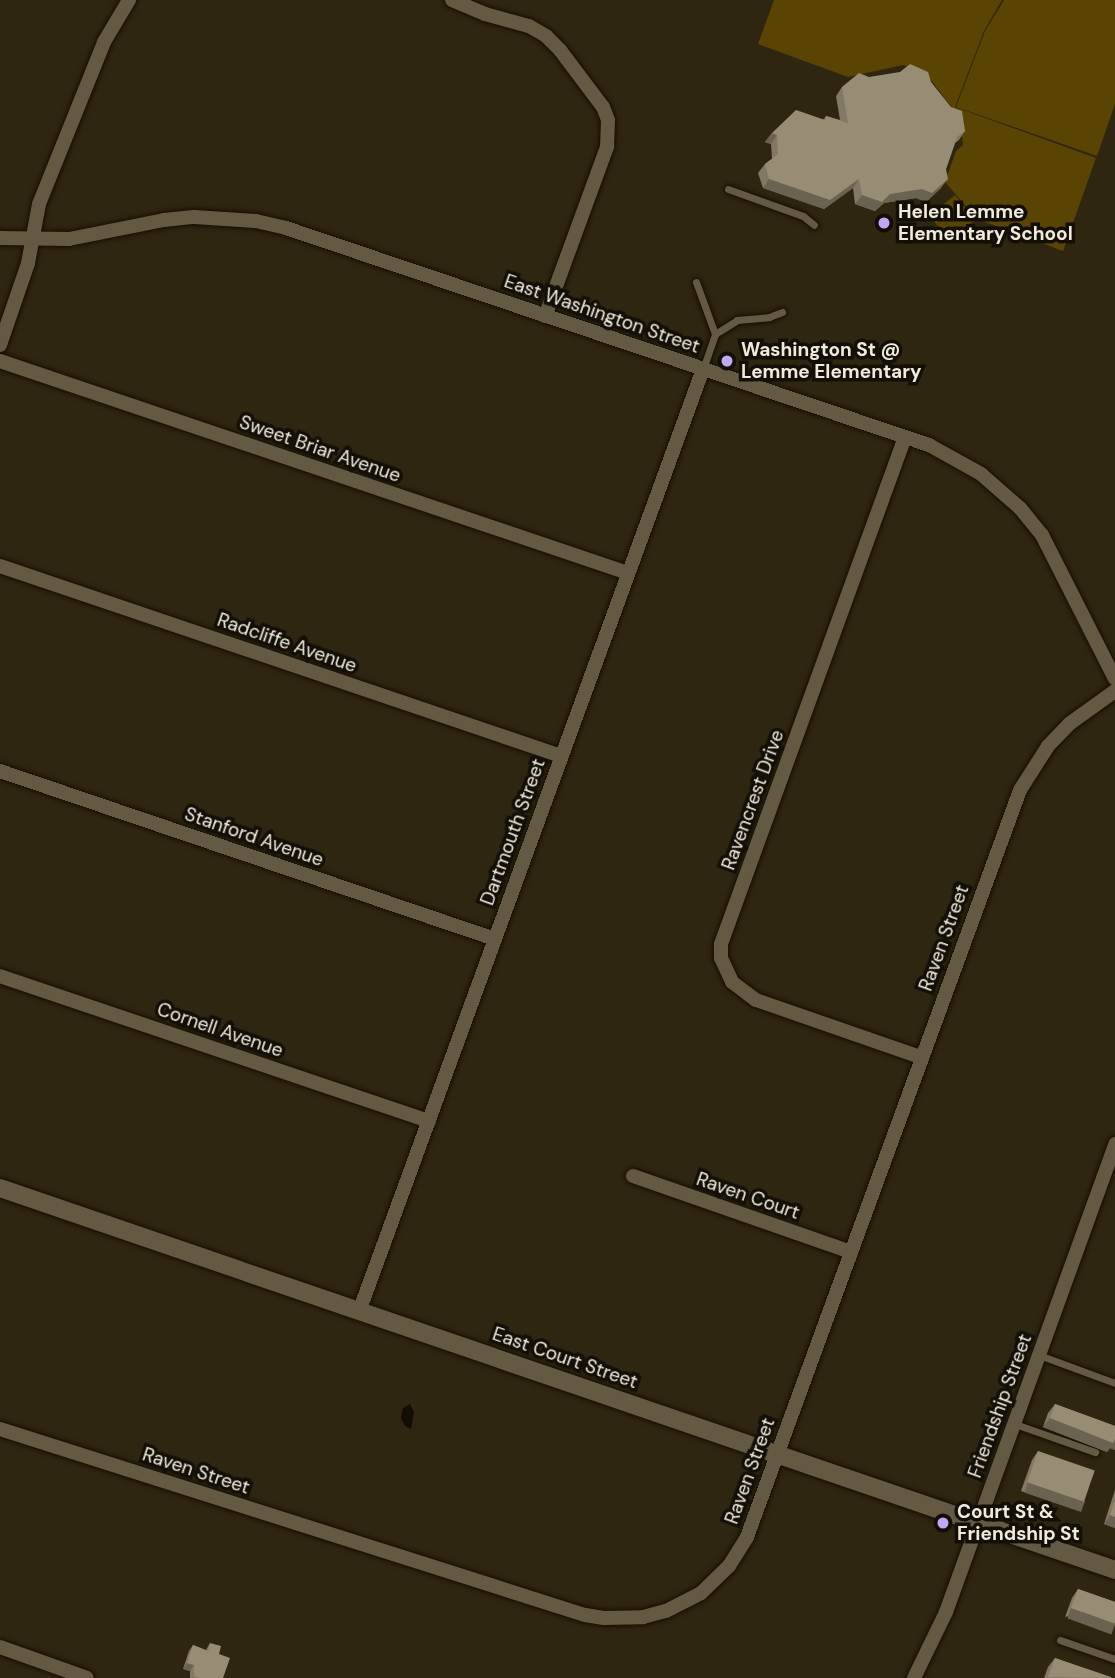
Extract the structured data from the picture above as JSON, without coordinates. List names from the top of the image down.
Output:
{
  "streets": {
    "street": [
      "East Washington Street",
      "Sweet Briar Avenue",
      "Radcliffe Avenue",
      "Ravencrest Drive",
      "Dartmouth Street",
      "Stanford Avenue",
      "Raven Street",
      "Cornell Avenue",
      "Raven Court",
      "East Court Street",
      "Friendship Street"
    ]
  },
  "crossings": [
    ["East Washington Street", "Ravencrest Drive"],
    ["East Washington Street", "Dartmouth Street"],
    ["Sweet Briar Avenue", "Dartmouth Street"],
    ["Radcliffe Avenue", "Dartmouth Street"],
    ["Ravencrest Drive", "Raven Street"],
    ["Dartmouth Street", "Stanford Avenue"],
    ["Dartmouth Street", "Cornell Avenue"],
    ["Dartmouth Street", "East Court Street"],
    ["Raven Street", "Raven Court"],
    ["Raven Street", "East Court Street"],
    ["East Court Street", "Friendship Street"]
  ],
  "places": ["Helen Lemme Elementary School", "Washington St @ Lemme Elementary", "Court St & Friendship St"]
}
